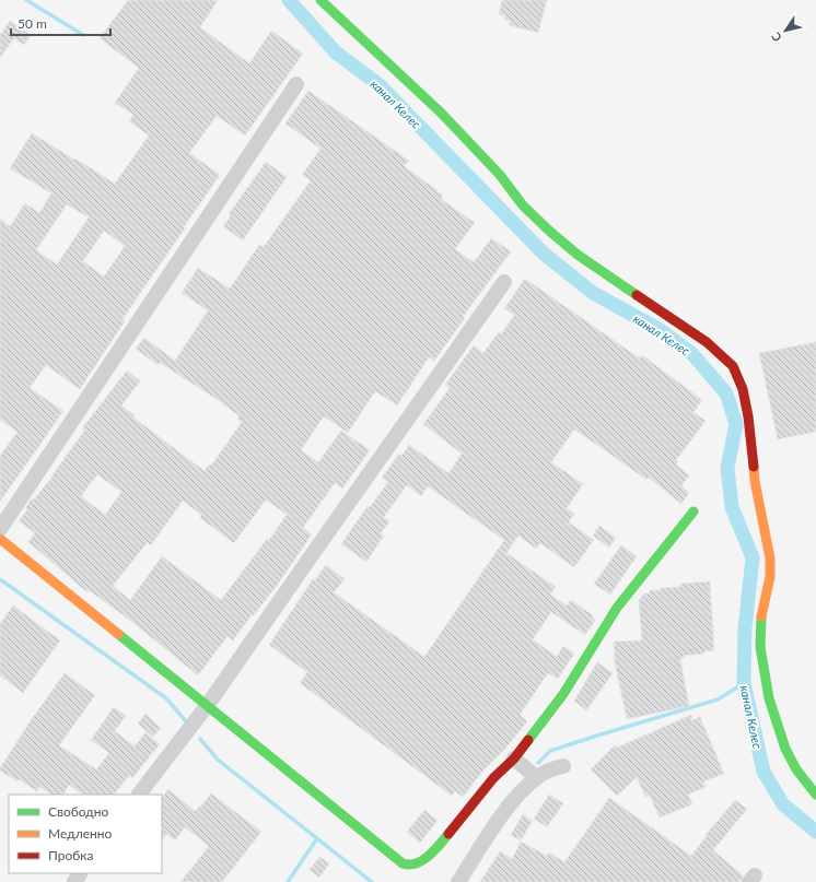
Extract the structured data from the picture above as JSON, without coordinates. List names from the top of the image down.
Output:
{
  "water": ["канал Келес"],
  "legend": ["Свободно", "Медленно", "Пробка"],
  "scale_bar": "50 m",
  "north": "bottom left"
}
